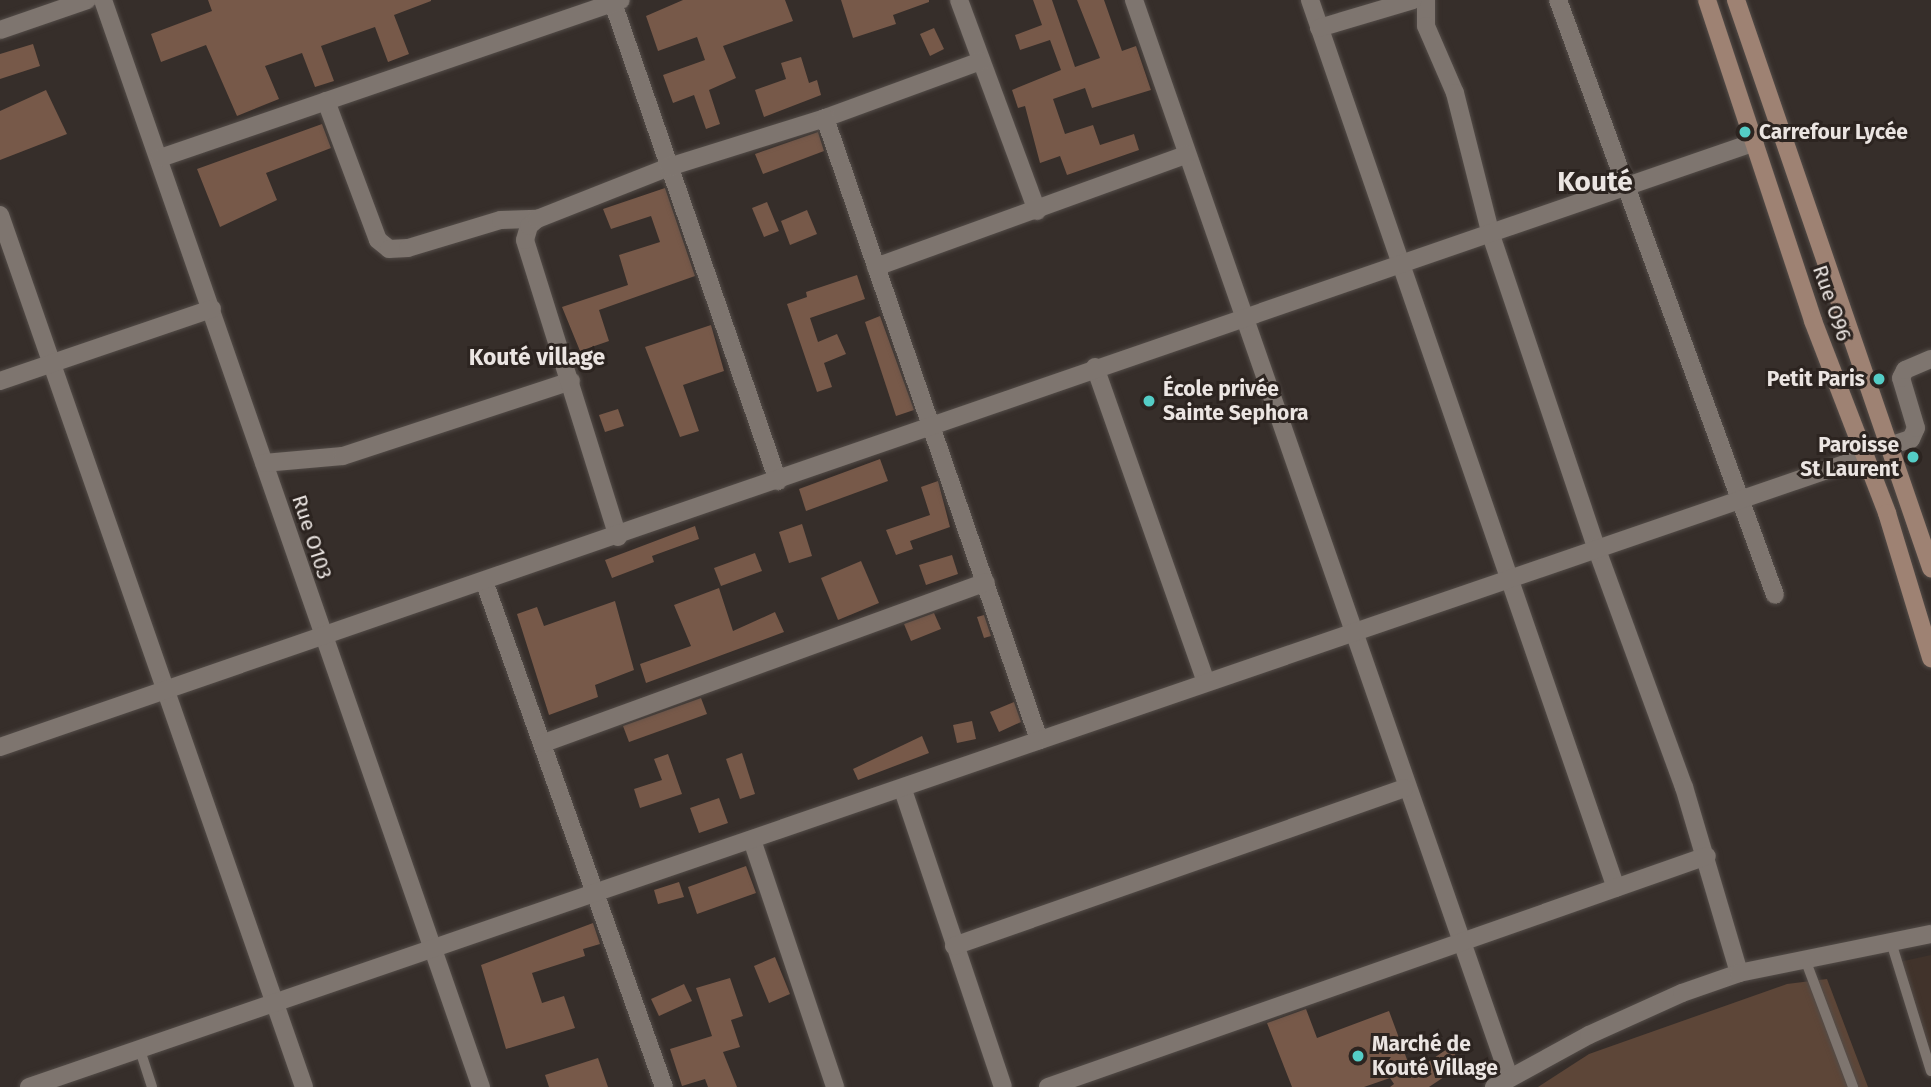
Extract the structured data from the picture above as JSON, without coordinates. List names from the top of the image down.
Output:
{
  "streets": {
    "main road": ["Rue O96"],
    "street": ["Rue O103"]
  },
  "districts": ["Kouté", "Kouté village"],
  "places": [
    "Carrefour Lycée",
    "Petit Paris",
    "École privée Sainte Sephora",
    "Paroisse St Laurent",
    "Marché de Kouté Village"
  ]
}
